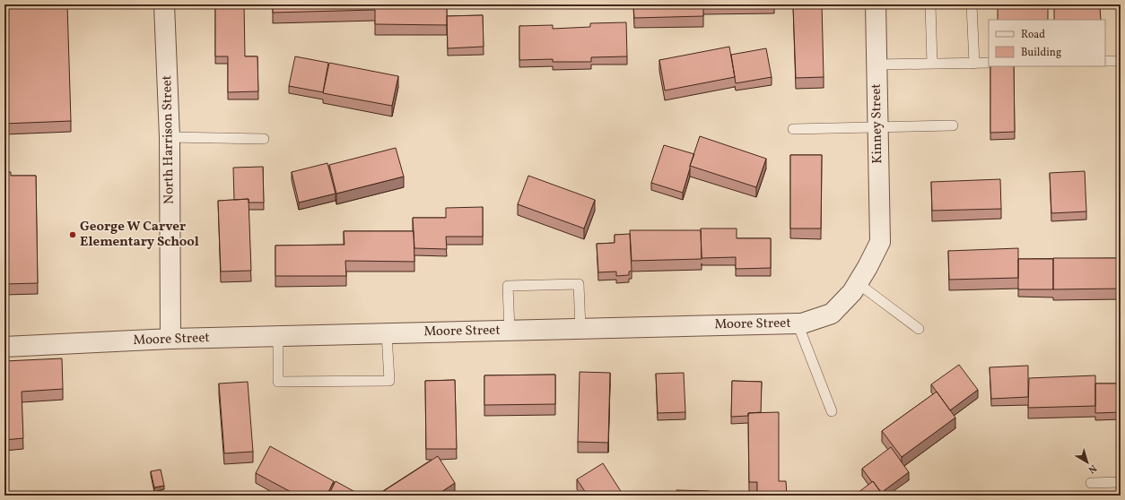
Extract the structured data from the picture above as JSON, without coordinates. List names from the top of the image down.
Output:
{
  "streets": {
    "street": ["Kinney Street", "North Harrison Street", "Moore Street"]
  },
  "crossings": [
    ["Kinney Street", "Moore Street"],
    ["North Harrison Street", "Moore Street"]
  ],
  "places": ["George W Carver Elementary School"],
  "legend": ["Road", "Building"],
  "north": "bottom right"
}
